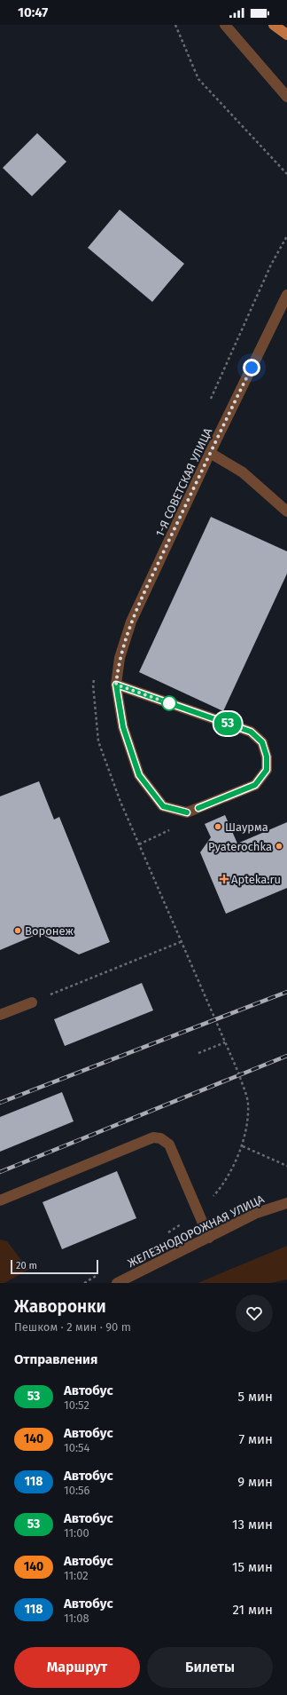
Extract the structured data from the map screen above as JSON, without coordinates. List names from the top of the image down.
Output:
{
  "streets": {
    "street": ["1-Я СОВЕТСКАЯ УЛИЦА", "ЖЕЛЕЗНОДОРОЖНАЯ УЛИЦА"]
  },
  "places": {
    "other": ["Шаурма", "Pyaterochka", "Воронеж"],
    "health": ["Apteka.ru"]
  },
  "lines": ["bus line 53"],
  "scale_bar": "20 m",
  "page": {
    "status": "10:47",
    "on_map": "53",
    "scale": "20 m",
    "heading": [
      ["Жаворонки", "Пешком · 2 мин · 90 m"],
      "Отправления"
    ],
    "list": [
      {
        "mark": "53",
        "name": "Автобус",
        "note": "10:52",
        "value": "5 мин"
      },
      {
        "mark": "140",
        "name": "Автобус",
        "note": "10:54",
        "value": "7 мин"
      },
      {
        "mark": "118",
        "name": "Автобус",
        "note": "10:56",
        "value": "9 мин"
      },
      {
        "mark": "53",
        "name": "Автобус",
        "note": "11:00",
        "value": "13 мин"
      },
      {
        "mark": "140",
        "name": "Автобус",
        "note": "11:02",
        "value": "15 мин"
      },
      {
        "mark": "118",
        "name": "Автобус",
        "note": "11:08",
        "value": "21 мин"
      }
    ],
    "buttons": ["Маршрут", "Билеты"]
  }
}
